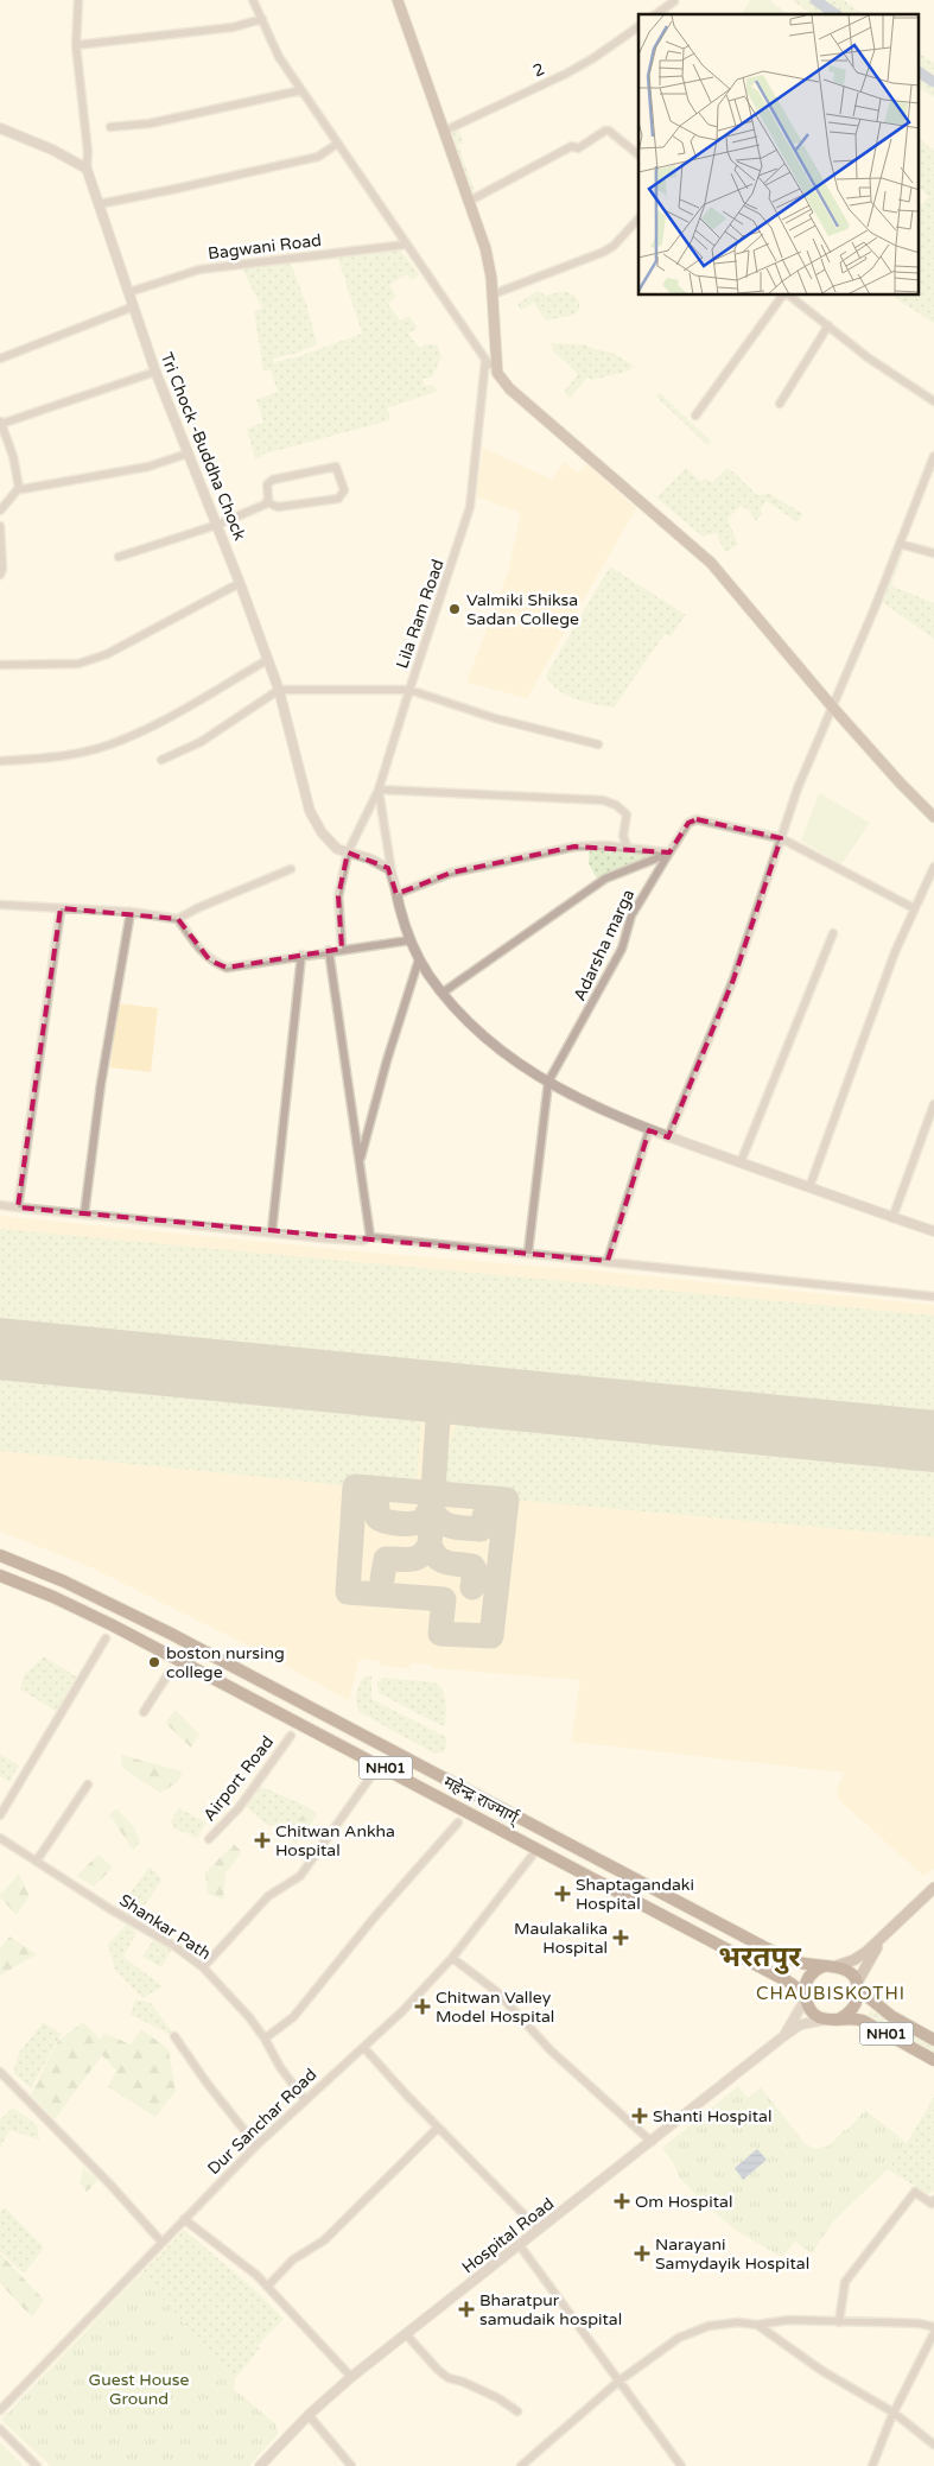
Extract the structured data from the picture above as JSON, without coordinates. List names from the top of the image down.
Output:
{
  "streets": {
    "highway": ["NH01", "महेन्द्र राज्मार्ग्"],
    "street": [
      "2",
      "Bagwani Road",
      "Tri Chock -Buddha Chock",
      "Lila Ram Road",
      "Adarsha marga",
      "Airport Road",
      "Shankar Path",
      "Dur Sanchar Road",
      "Hospital Road"
    ]
  },
  "crossings": [
    ["Bagwani Road", "Tri Chock -Buddha Chock"],
    ["NH01", "महेन्द्र राज्मार्ग्"],
    ["NH01", "Hospital Road"],
    ["महेन्द्र राज्मार्ग्", "Dur Sanchar Road"],
    ["महेन्द्र राज्मार्ग्", "Hospital Road"],
    ["Shankar Path", "Dur Sanchar Road"]
  ],
  "districts": ["भरतपुर", "CHAUBISKOTHI"],
  "parks": ["Guest House Ground"],
  "places": {
    "other": ["Valmiki Shiksa Sadan College", "boston nursing college"],
    "health": [
      "Chitwan Ankha Hospital",
      "Shaptagandaki Hospital",
      "Maulakalika Hospital",
      "Chitwan Valley Model Hospital",
      "Shanti Hospital",
      "Om Hospital",
      "Narayani Samydayik Hospital",
      "Bharatpur samudaik hospital"
    ]
  }
}
